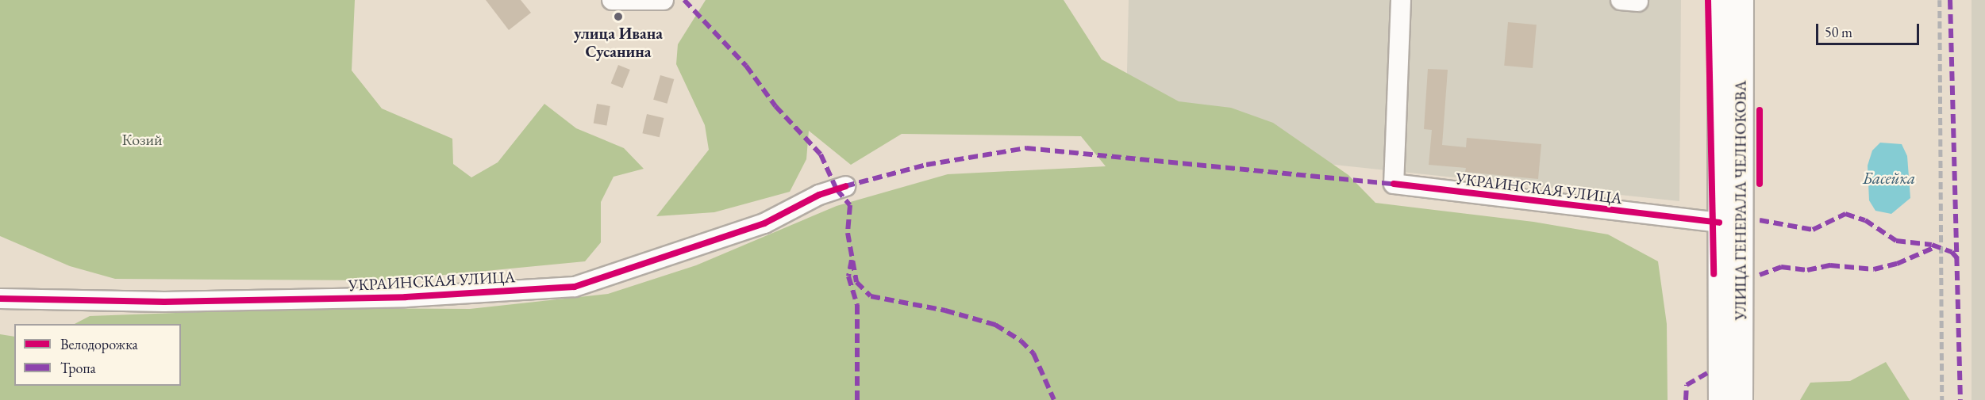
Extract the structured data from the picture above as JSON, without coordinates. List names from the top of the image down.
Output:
{
  "streets": {
    "main road": ["УЛИЦА ГЕНЕРАЛА ЧЕЛНОКОВА"],
    "street": ["УКРАИНСКАЯ УЛИЦА"]
  },
  "crossings": [
    ["УКРАИНСКАЯ УЛИЦА", "УЛИЦА ГЕНЕРАЛА ЧЕЛНОКОВА"]
  ],
  "water": ["Басейка"],
  "parks": ["Козий"],
  "places": ["улица Ивана Сусанина"],
  "legend": ["Велодорожка", "Тропа"],
  "scale_bar": "50 m"
}
